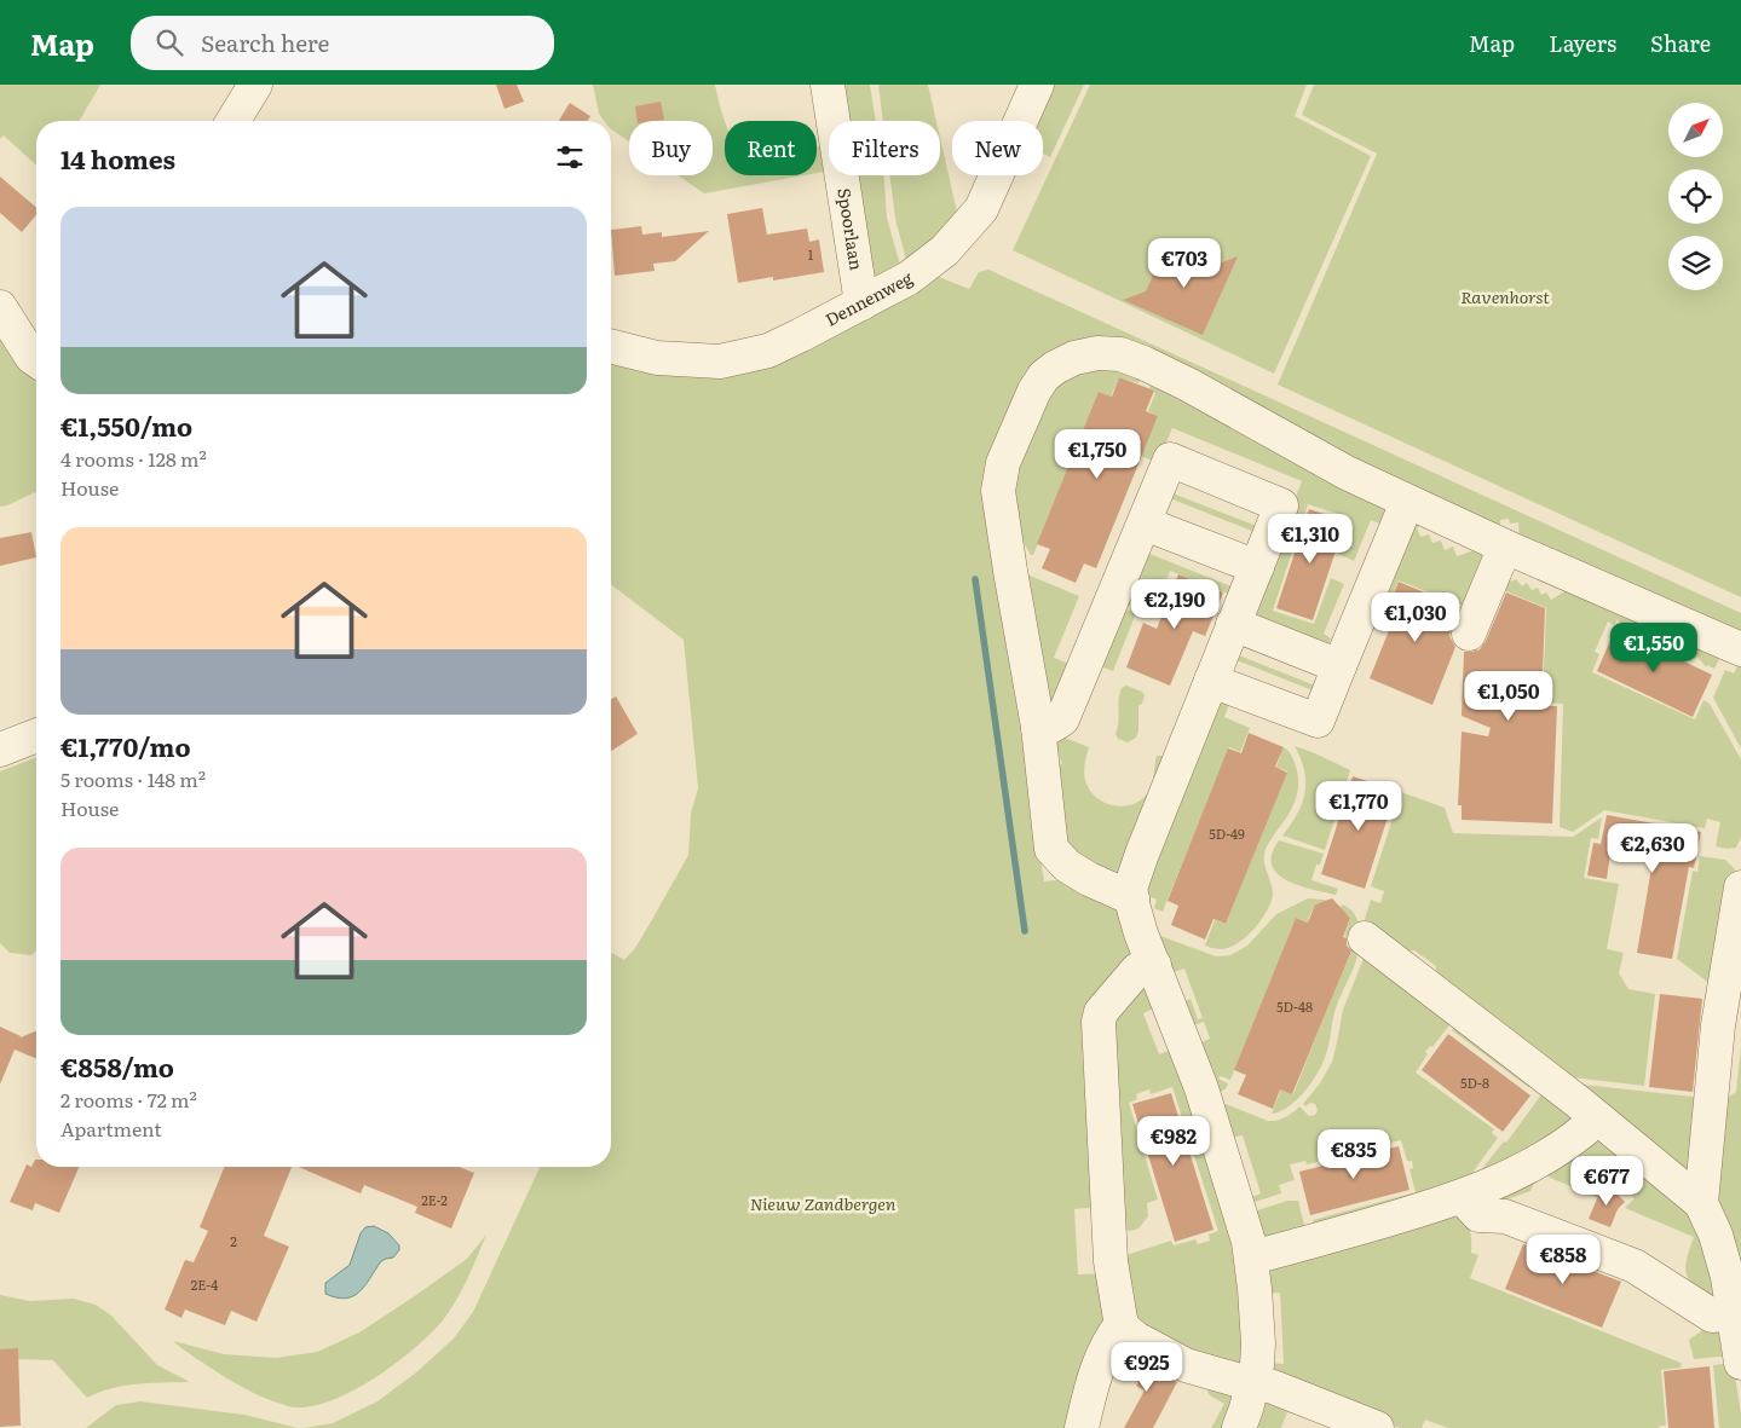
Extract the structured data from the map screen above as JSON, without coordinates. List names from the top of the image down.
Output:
{
  "streets": {
    "street": ["Spoorlaan", "Dennenweg"]
  },
  "crossings": [
    ["Spoorlaan", "Dennenweg"]
  ],
  "parks": ["Ravenhorst", "Nieuw Zandbergen"],
  "house_numbers": [
    "1",
    "5D-49",
    "5D-48",
    "5D-8",
    "2E-2",
    "2",
    "2E-4"
  ],
  "north": "top right",
  "page": {
    "header": "Map",
    "search": "Search here",
    "nav": ["Map", "Layers", "Share"],
    "chip": [
      "Buy",
      "Rent",
      "Filters",
      "New"
    ],
    "heading": "14 homes",
    "list": [
      {
        "name": "€1,550/mo",
        "note": "4 rooms · 128 m² · House"
      },
      {
        "name": "€1,770/mo",
        "note": "5 rooms · 148 m² · House"
      },
      {
        "name": "€858/mo",
        "note": "2 rooms · 72 m² · Apartment"
      }
    ],
    "price": [
      "€703",
      "€1,750",
      "€1,310",
      "€2,190",
      "€1,030",
      "€1,550",
      "€1,050",
      "€1,770",
      "€2,630",
      "€982",
      "€835",
      "€677",
      "€858",
      "€925"
    ]
  }
}
